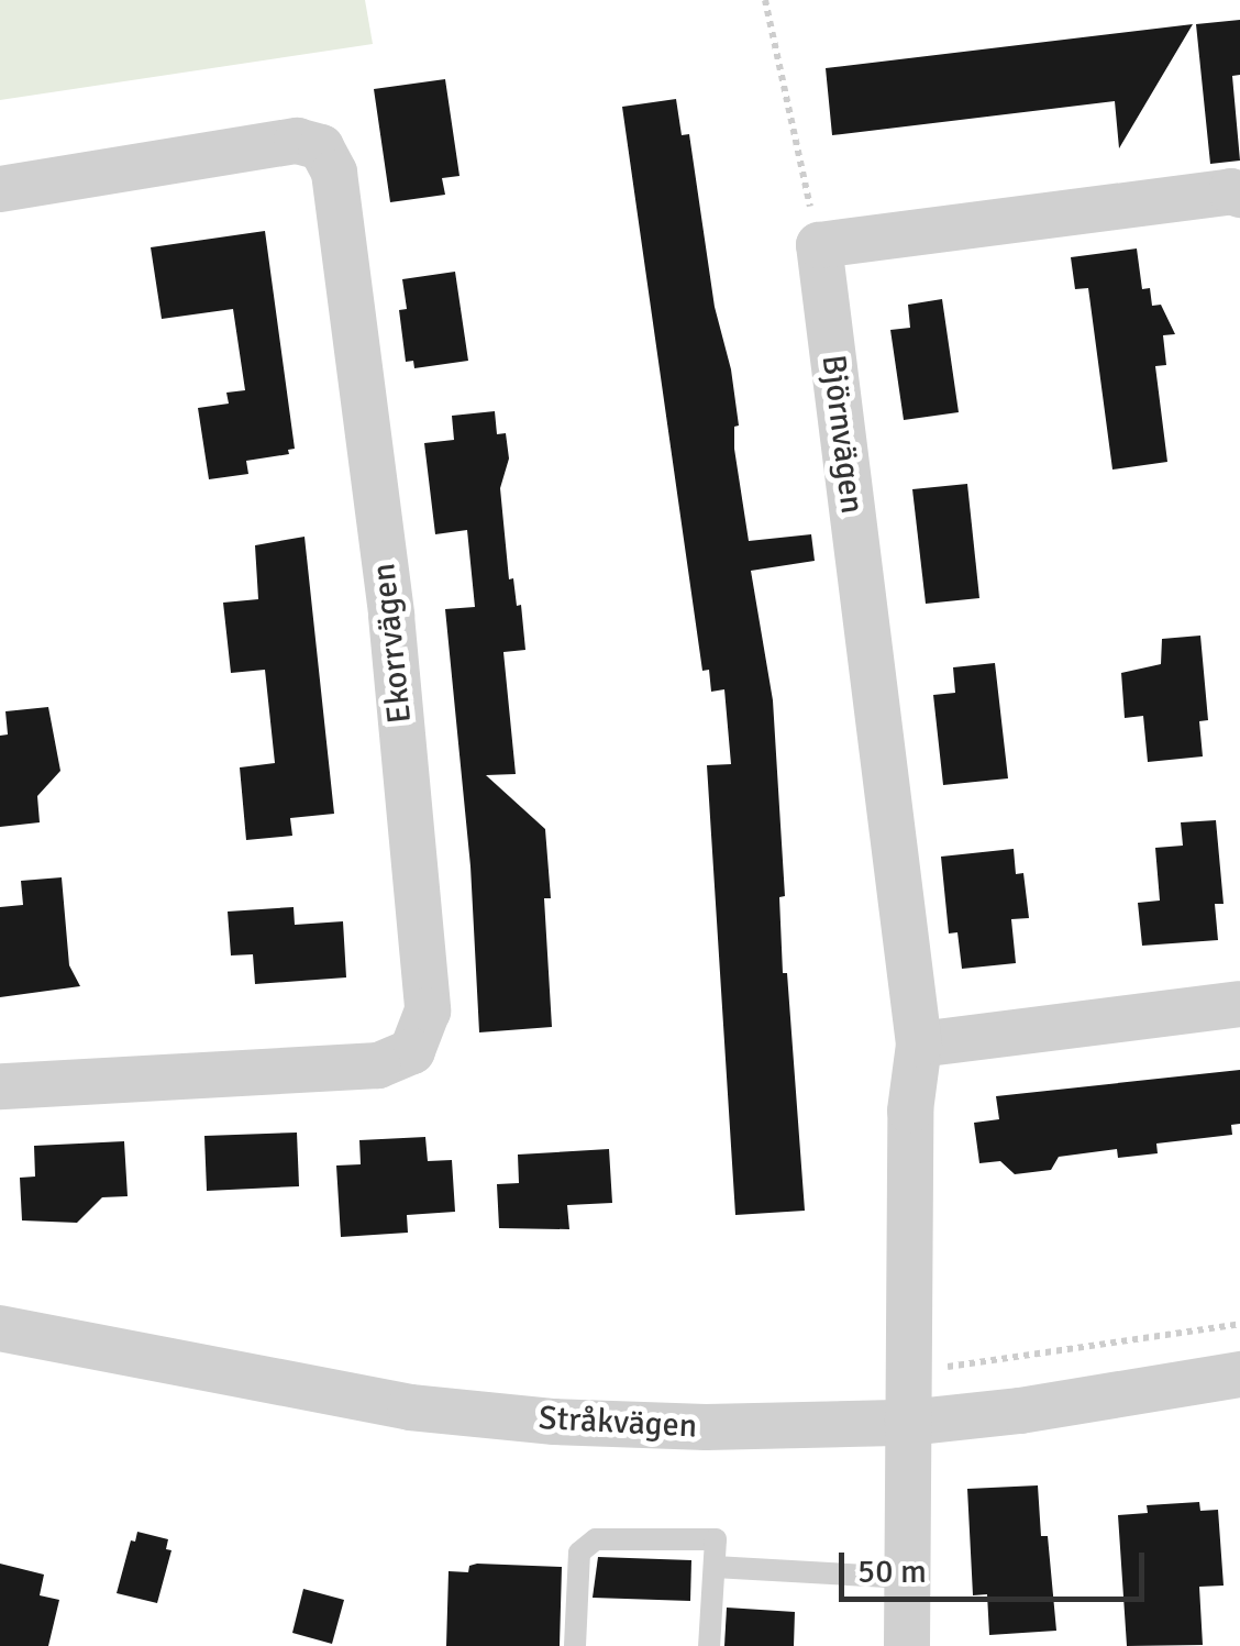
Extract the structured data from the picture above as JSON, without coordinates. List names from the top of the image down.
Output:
{
  "streets": {
    "street": ["Björnvägen", "Ekorrvägen", "Stråkvägen"]
  },
  "crossings": [
    ["Björnvägen", "Stråkvägen"]
  ],
  "scale_bar": "50 m"
}
